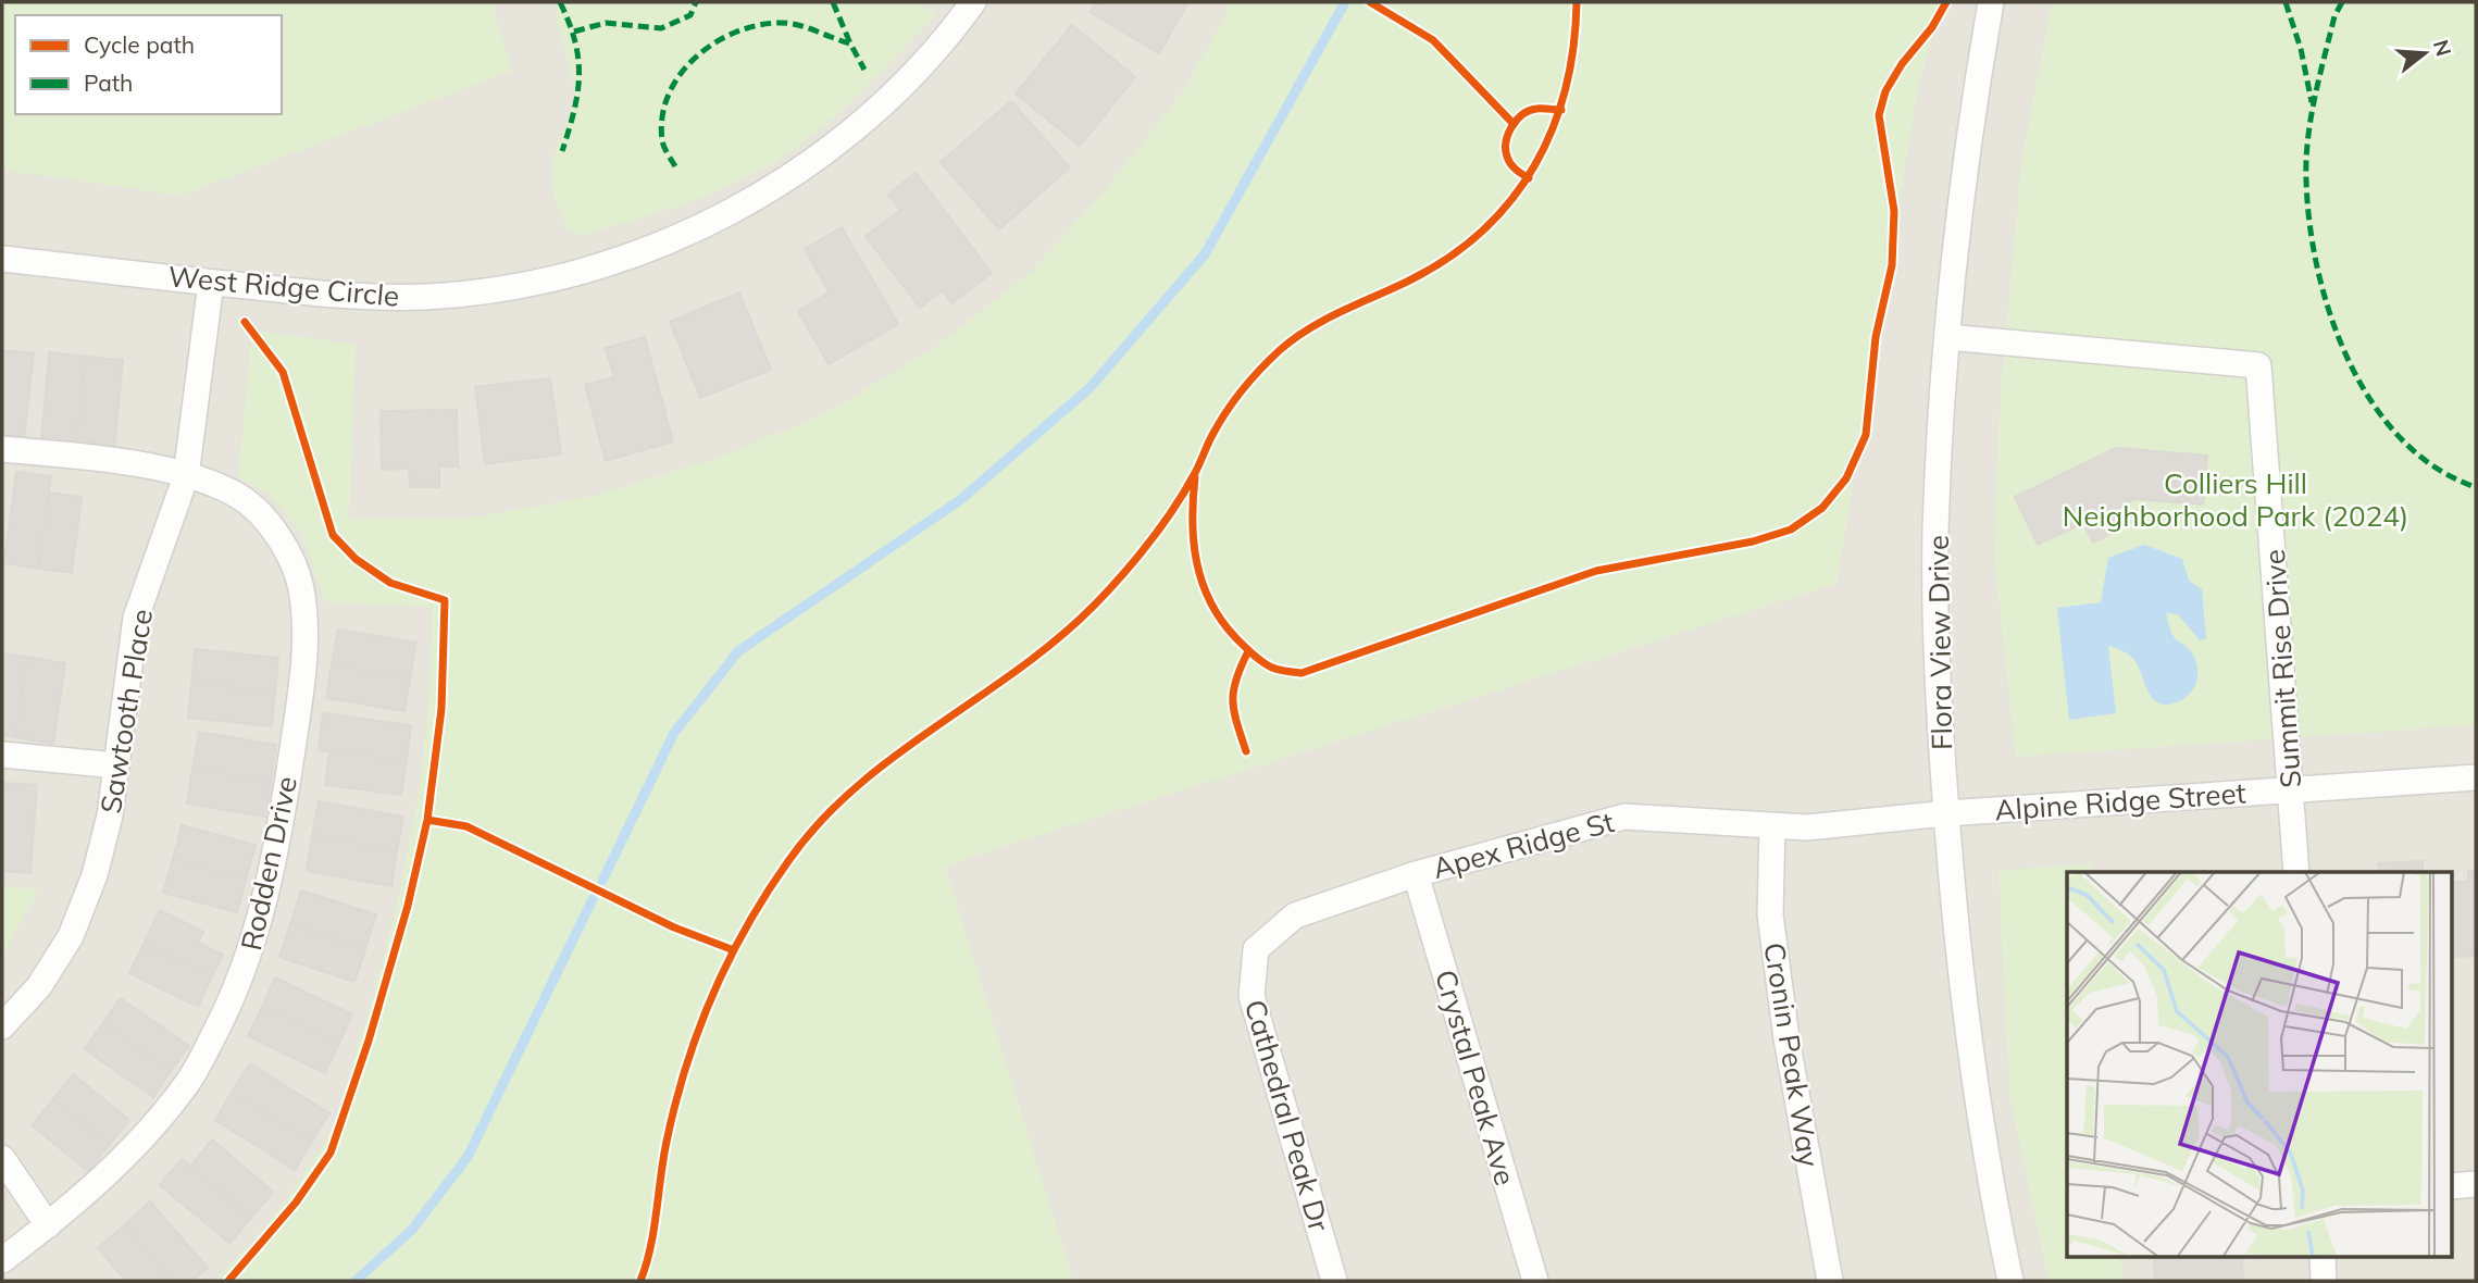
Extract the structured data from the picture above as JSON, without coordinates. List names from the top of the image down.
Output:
{
  "streets": {
    "street": [
      "West Ridge Circle",
      "Flora View Drive",
      "Summit Rise Drive",
      "Sawtooth Place",
      "Alpine Ridge Street",
      "Apex Ridge St",
      "Rodden Drive",
      "Cronin Peak Way",
      "Crystal Peak Ave",
      "Cathedral Peak Dr"
    ]
  },
  "crossings": [
    ["West Ridge Circle", "Sawtooth Place"],
    ["Flora View Drive", "Summit Rise Drive"],
    ["Flora View Drive", "Alpine Ridge Street"],
    ["Flora View Drive", "Apex Ridge St"],
    ["Summit Rise Drive", "Alpine Ridge Street"],
    ["Sawtooth Place", "Rodden Drive"],
    ["Alpine Ridge Street", "Apex Ridge St"],
    ["Apex Ridge St", "Cronin Peak Way"],
    ["Apex Ridge St", "Crystal Peak Ave"],
    ["Apex Ridge St", "Cathedral Peak Dr"]
  ],
  "parks": ["Colliers Hill Neighborhood Park (2024)"],
  "legend": ["Cycle path", "Path"],
  "north": "right"
}
